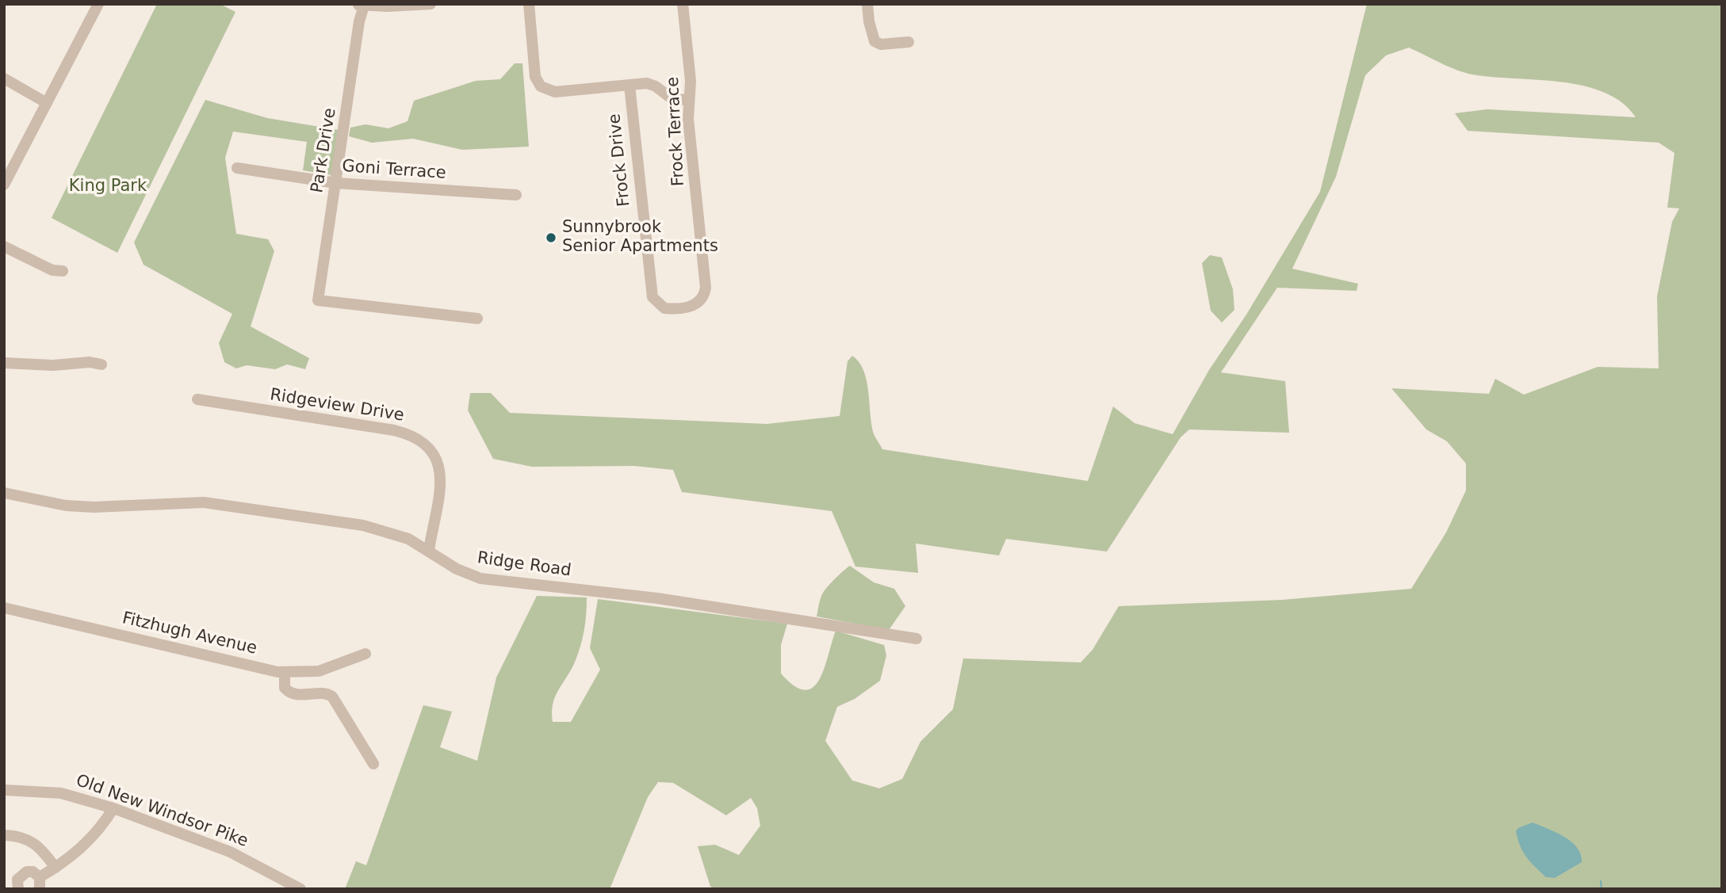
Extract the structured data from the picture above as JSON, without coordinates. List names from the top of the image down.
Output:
{
  "streets": {
    "street": [
      "Frock Terrace",
      "Park Drive",
      "Frock Drive",
      "Goni Terrace",
      "Ridgeview Drive",
      "Ridge Road",
      "Fitzhugh Avenue",
      "Old New Windsor Pike"
    ]
  },
  "crossings": [
    ["Frock Terrace", "Frock Drive"],
    ["Park Drive", "Goni Terrace"],
    ["Ridgeview Drive", "Ridge Road"]
  ],
  "parks": ["King Park"],
  "places": ["Sunnybrook Senior Apartments"]
}
